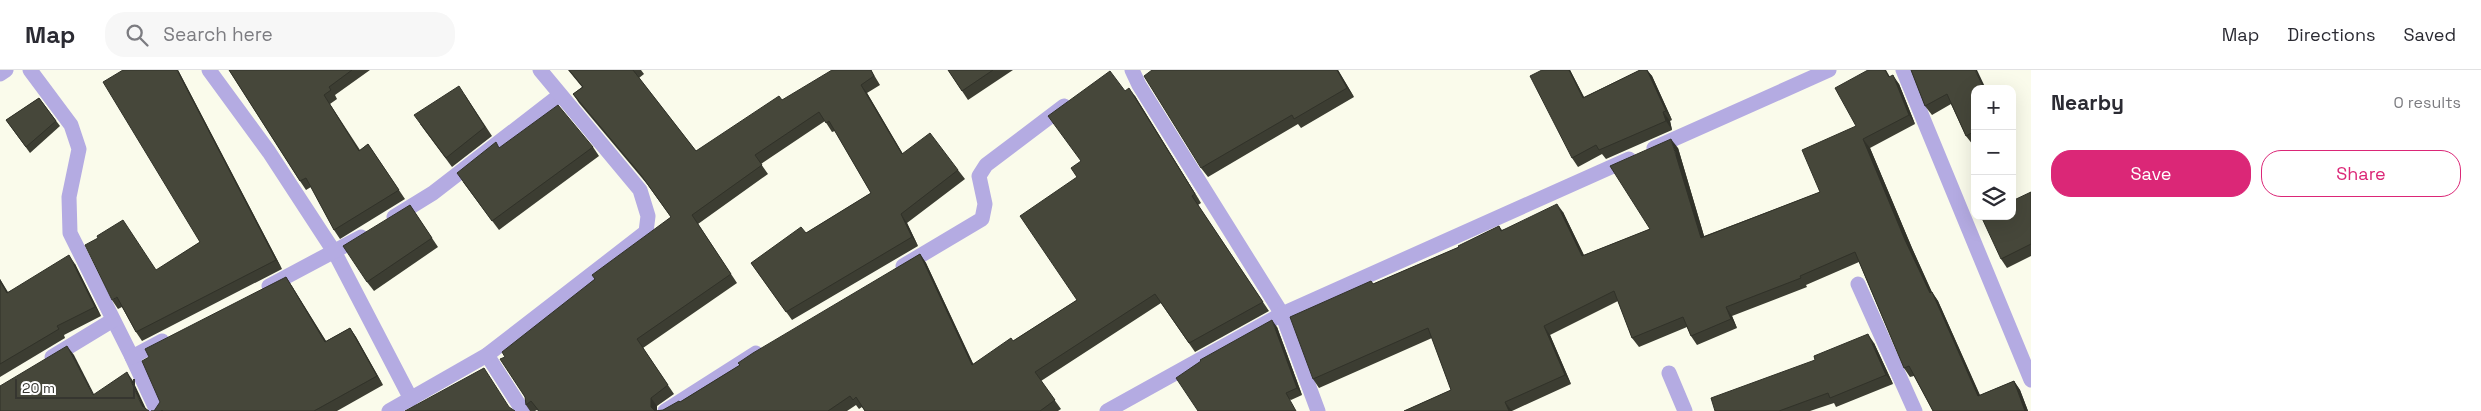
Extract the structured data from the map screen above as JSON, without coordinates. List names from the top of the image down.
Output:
{
  "scale_bar": "20 m",
  "page": {
    "header": "Map",
    "search": "Search here",
    "nav": ["Map", "Directions", "Saved"],
    "heading": ["Nearby", "0 results"],
    "map_buttons": ["+", "−"],
    "buttons": ["Save", "Share"],
    "scale": "20 m"
  }
}
